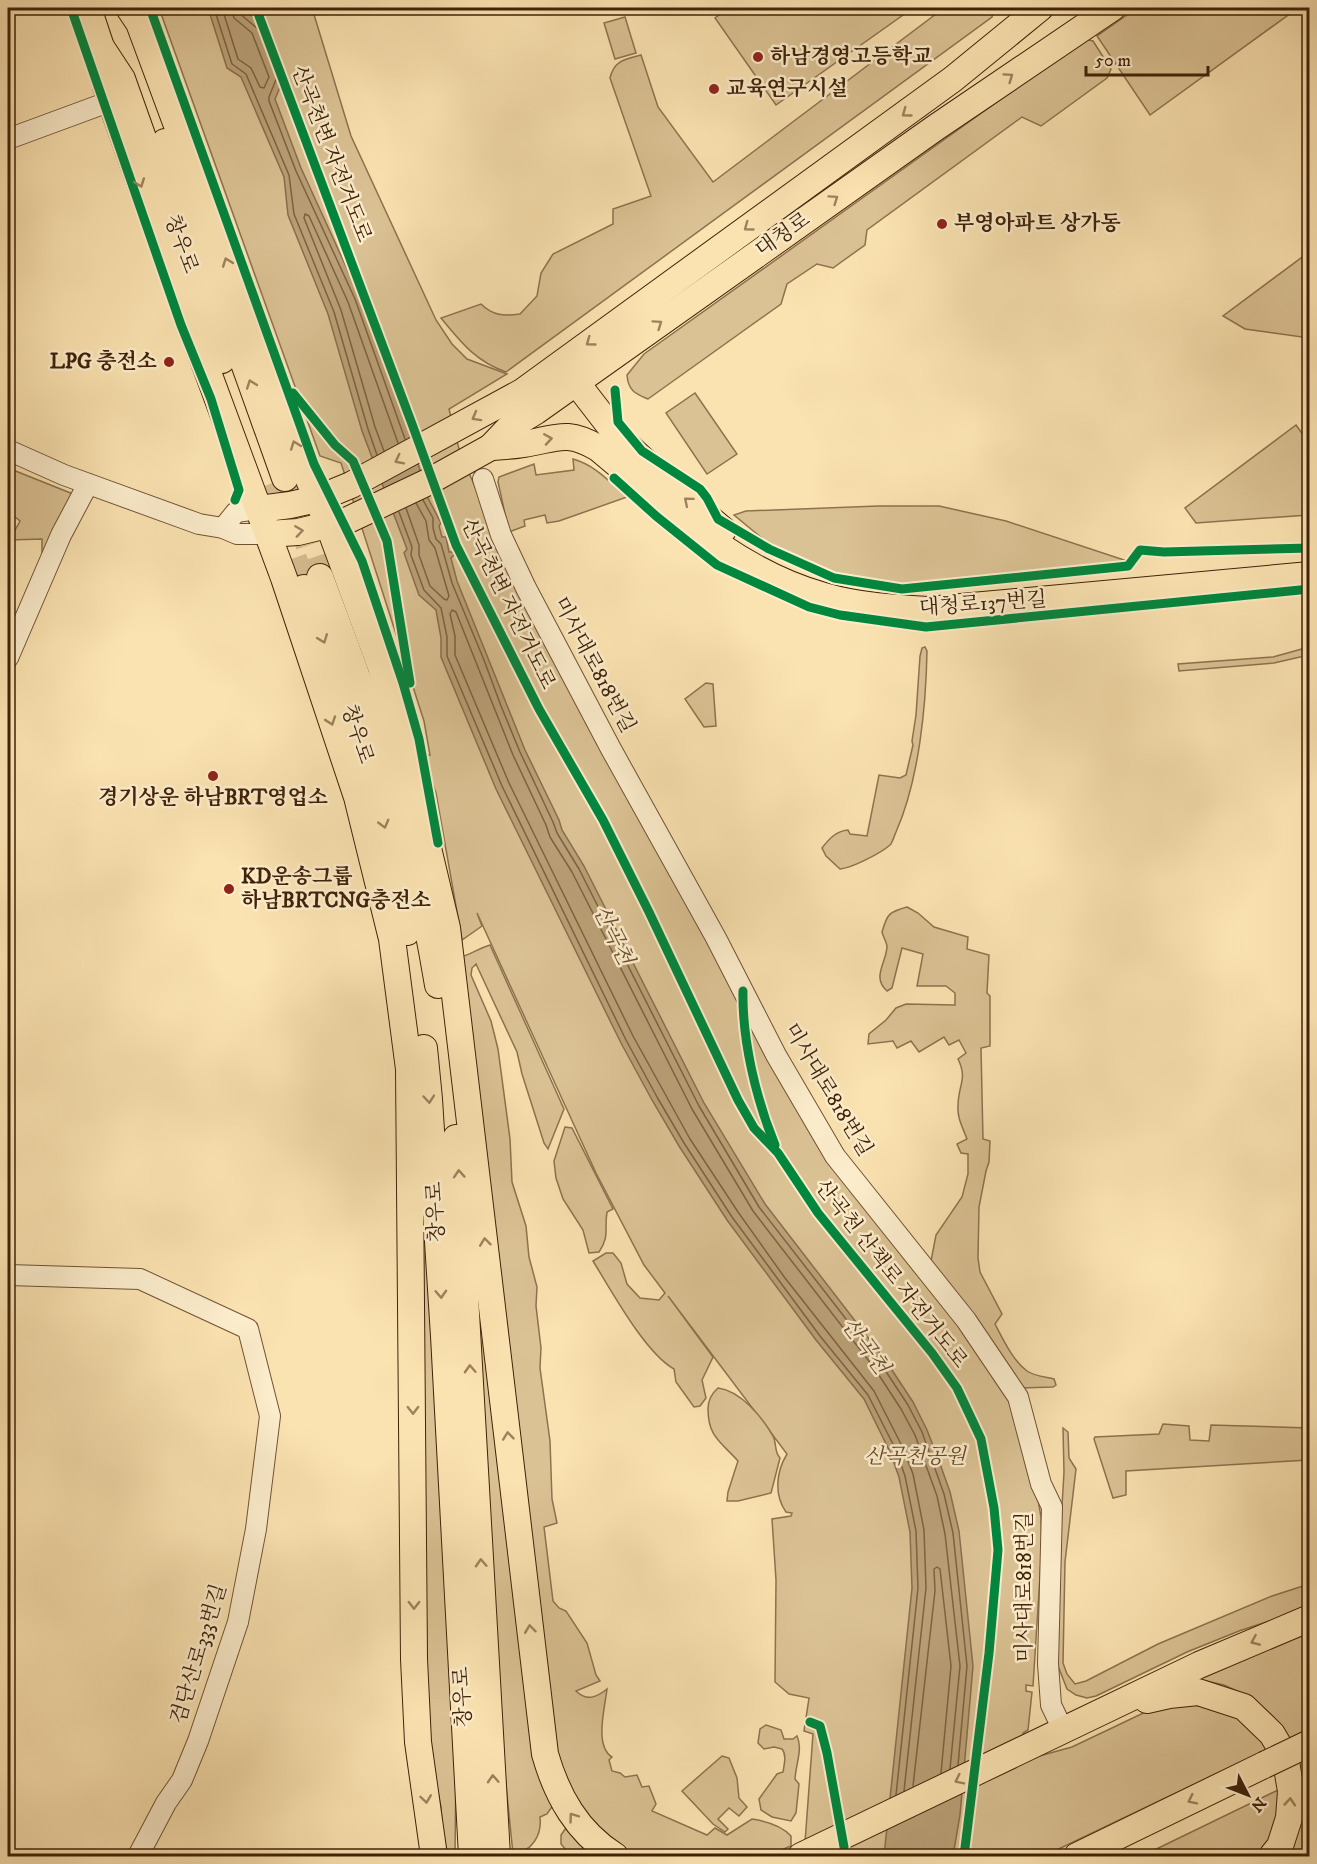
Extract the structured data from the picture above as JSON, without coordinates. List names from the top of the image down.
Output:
{
  "streets": {
    "main road": ["대청로", "창우로", "대청로137번길"],
    "street": ["미사대로818번길", "검단산로333번길"],
    "cycle path": ["산곡천변 자전거도로"]
  },
  "crossings": [
    ["대청로", "창우로"],
    ["대청로", "대청로137번길"]
  ],
  "water": ["산곡천"],
  "parks": ["산곡천공원"],
  "places": [
    "하남경영고등학교",
    "교육연구시설",
    "부영아파트 상가동",
    "LPG 충전소",
    "경기상운 하남BRT영업소",
    "KD운송그룹 하남BRTCNG충전소"
  ],
  "scale_bar": "50 m",
  "north": "bottom right"
}
